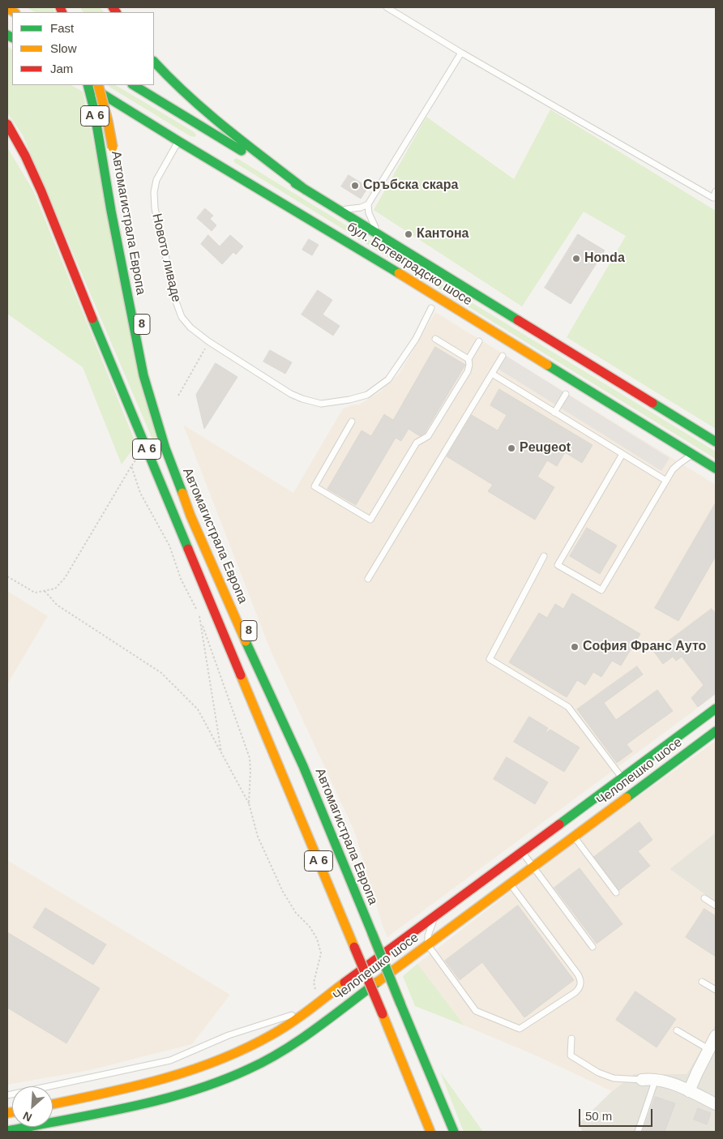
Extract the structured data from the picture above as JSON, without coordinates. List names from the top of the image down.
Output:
{
  "streets": {
    "main road": [
      "A 6",
      "Автомагистрала Европа",
      "бул. Ботевградско шосе",
      "8",
      "Челопешко шосе"
    ],
    "lane": ["Новото ливаде"]
  },
  "crossings": [
    ["Автомагистрала Европа", "8"],
    ["Новото ливаде", "бул. Ботевградско шосе"]
  ],
  "places": [
    "Сръбска скара",
    "Кантона",
    "Honda",
    "Peugeot",
    "София Франс Ауто"
  ],
  "legend": ["Fast", "Slow", "Jam"],
  "scale_bar": "50 m",
  "north": "bottom left"
}
